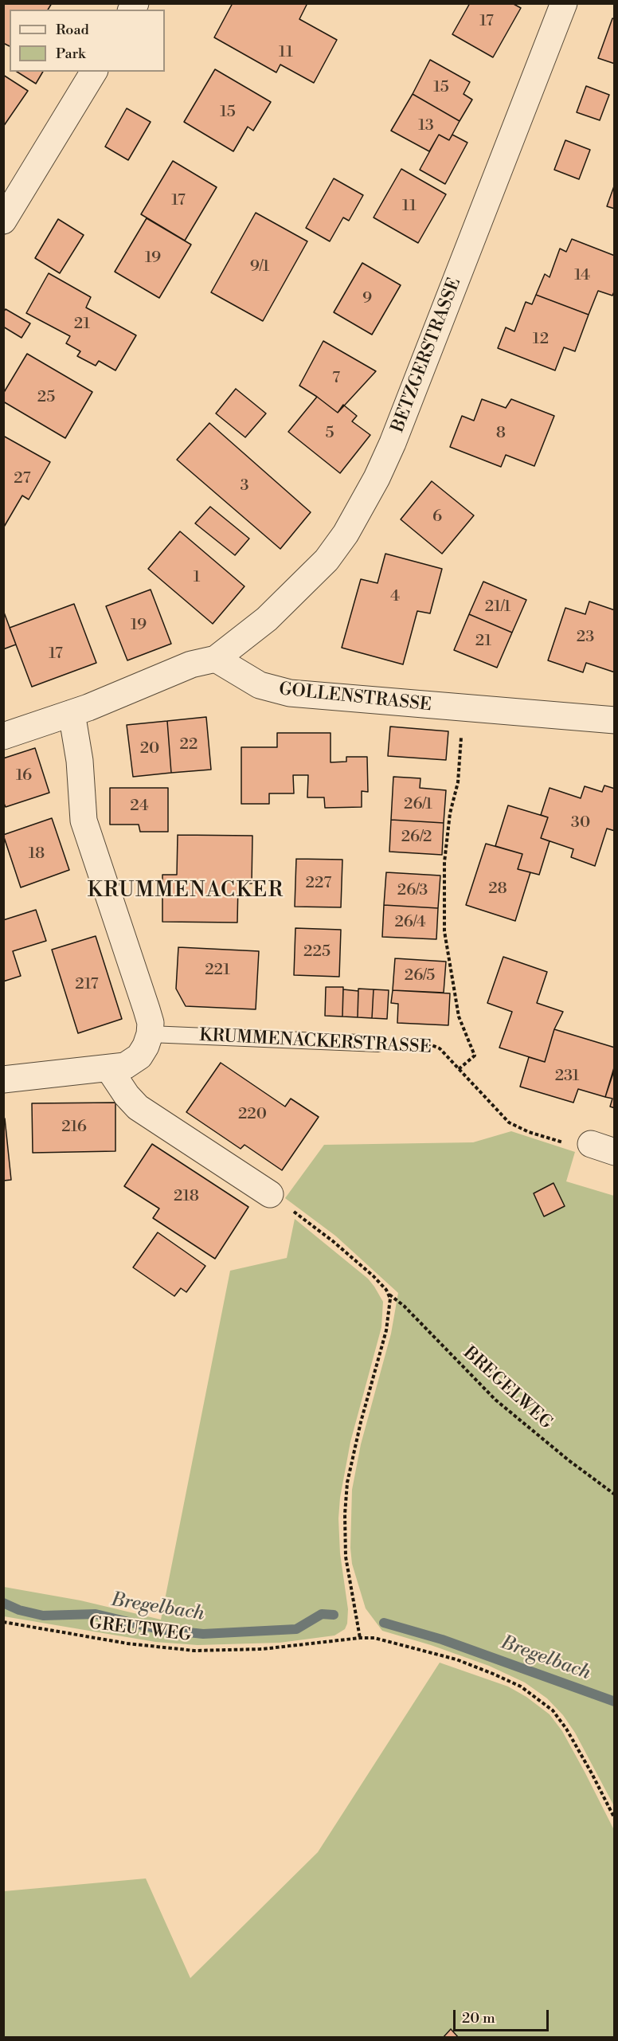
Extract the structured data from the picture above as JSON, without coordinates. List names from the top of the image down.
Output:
{
  "streets": {
    "street": ["BETZGERSTRASSE", "GOLLENSTRASSE"],
    "lane": ["KRUMMENACKERSTRASSE"],
    "path": ["BREGELWEG", "GREUTWEG"]
  },
  "crossings": [
    ["BETZGERSTRASSE", "GOLLENSTRASSE"]
  ],
  "districts": ["KRUMMENACKER"],
  "water": ["Bregelbach"],
  "house_numbers": [
    "17",
    "11",
    "15",
    "15",
    "13",
    "17",
    "11",
    "19",
    "9/1",
    "14",
    "9",
    "21",
    "12",
    "7",
    "25",
    "5",
    "8",
    "27",
    "3",
    "6",
    "1",
    "4",
    "21/1",
    "19",
    "23",
    "21",
    "17",
    "22",
    "20",
    "16",
    "26/1",
    "24",
    "30",
    "26/2",
    "18",
    "227",
    "28",
    "26/3",
    "26/4",
    "225",
    "221",
    "26/5",
    "217",
    "231",
    "220",
    "216",
    "218"
  ],
  "legend": ["Road", "Park"],
  "scale_bar": "20 m"
}
